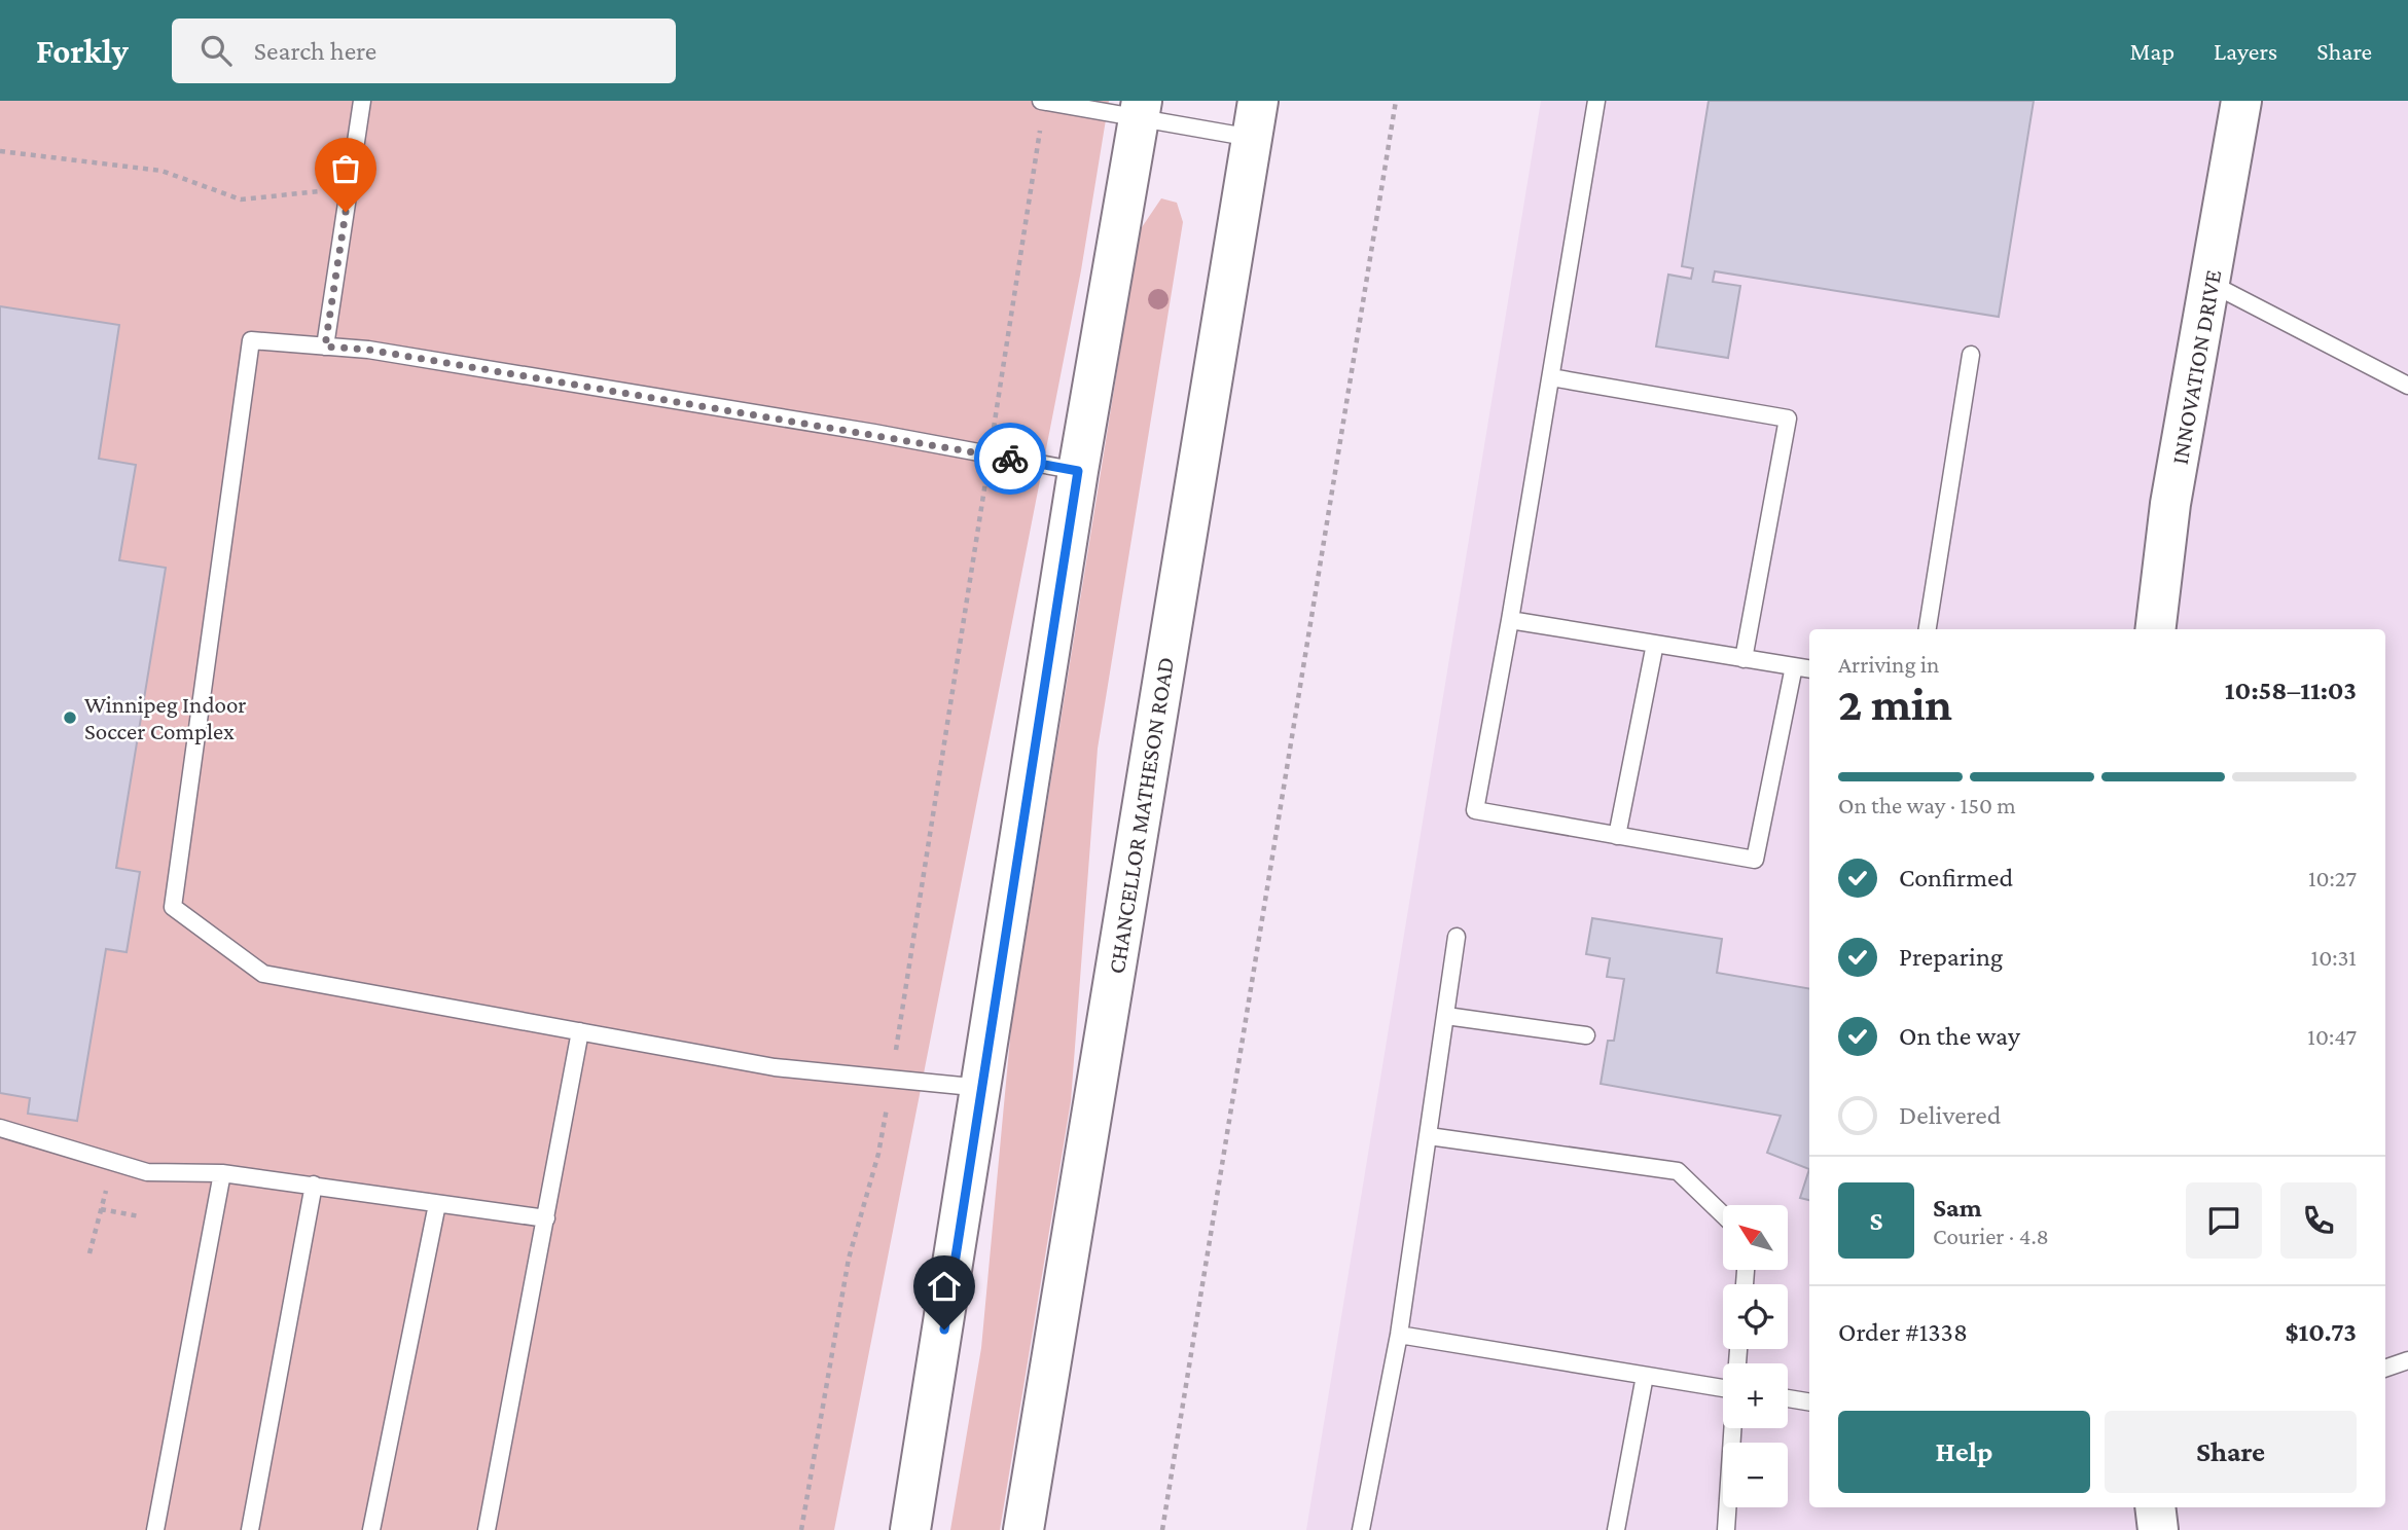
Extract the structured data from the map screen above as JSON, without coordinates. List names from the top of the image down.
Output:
{
  "streets": {
    "main road": ["INNOVATION DRIVE", "CHANCELLOR MATHESON ROAD"]
  },
  "places": ["Winnipeg Indoor Soccer Complex"],
  "north": "top left",
  "page": {
    "header": "Forkly",
    "search": "Search here",
    "nav": ["Map", "Layers", "Share"],
    "heading": ["2 min", "Arriving in", "10:58–11:03"],
    "panel": [
      "Sam",
      "Courier · 4.8",
      "Order #1338",
      "$10.73"
    ],
    "bar": "On the way · 150 m",
    "list": [
      ["Confirmed", "10:27"],
      ["Preparing", "10:31"],
      ["On the way", "10:47"],
      "Delivered"
    ],
    "round": "S",
    "map_buttons": ["+", "−"],
    "buttons": ["Help", "Share"]
  }
}
